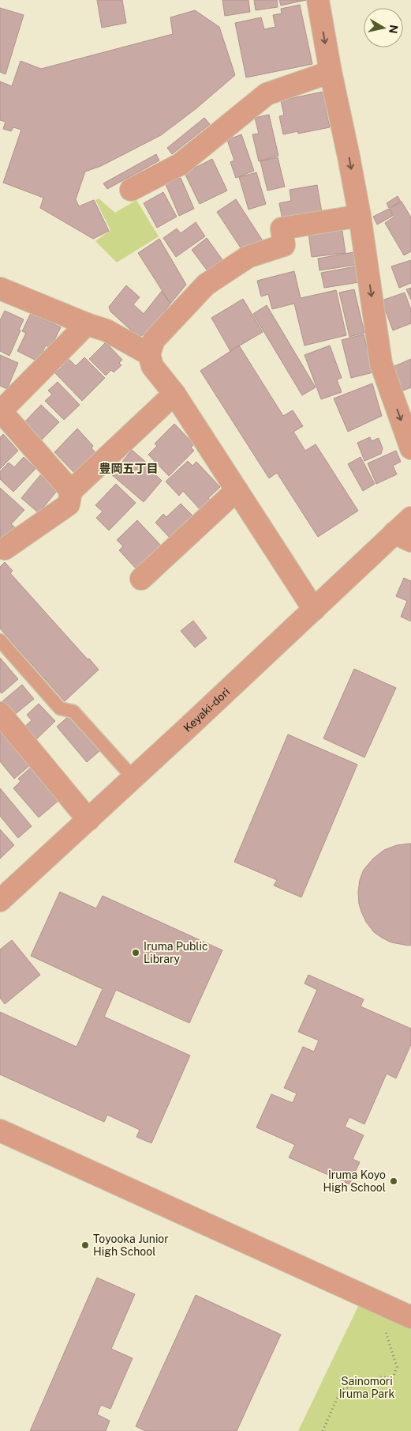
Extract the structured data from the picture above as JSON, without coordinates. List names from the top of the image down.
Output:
{
  "streets": {
    "street": ["Keyaki-dori"]
  },
  "districts": ["豊岡五丁目"],
  "parks": ["Sainomori Iruma Park"],
  "places": ["Iruma Public Library", "Iruma Koyo High School", "Toyooka Junior High School"],
  "north": "right"
}
